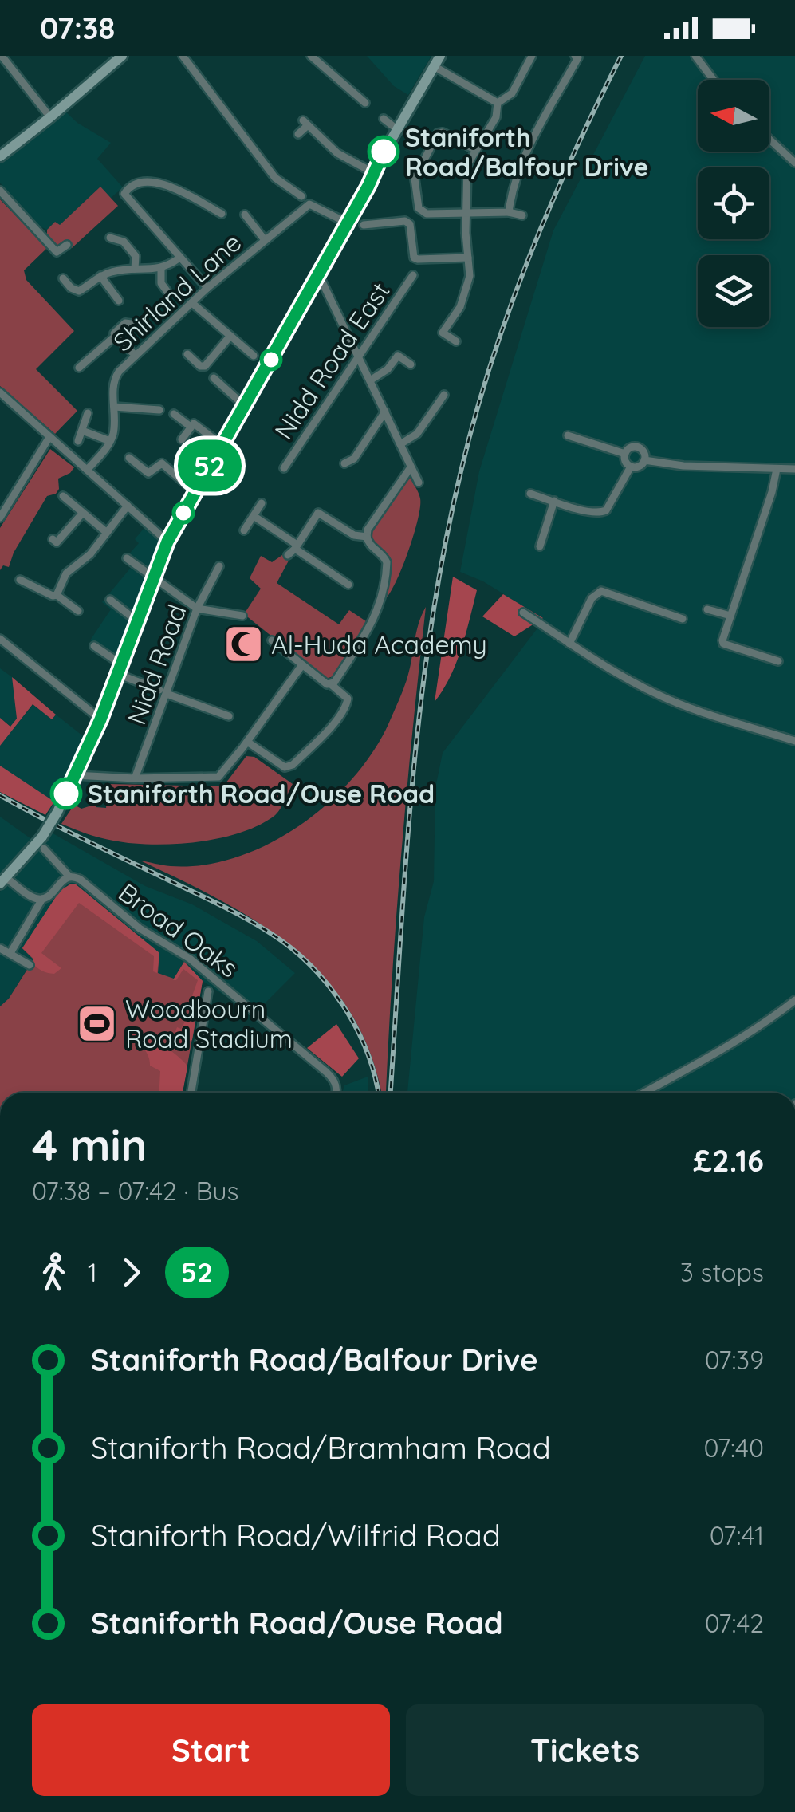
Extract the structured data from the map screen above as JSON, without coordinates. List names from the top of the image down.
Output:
{
  "streets": {
    "street": [
      "Shirland Lane",
      "Nidd Road East",
      "Nidd Road",
      "Broad Oaks"
    ]
  },
  "places": {
    "other": ["Staniforth Road/Balfour Drive", "Staniforth Road/Ouse Road"],
    "mosque": ["Al-Huda Academy"],
    "sports": ["Woodbourn Road Stadium"]
  },
  "lines": ["bus line 52"],
  "north": "left",
  "page": {
    "status": "07:38",
    "on_map": "52",
    "heading": ["4 min", "07:38 – 07:42 · Bus", "£2.16"],
    "legs": ["1", "52", "3 stops"],
    "list": [
      {
        "name": "Staniforth Road/Balfour Drive",
        "value": "07:39"
      },
      {
        "name": "Staniforth Road/Bramham Road",
        "value": "07:40"
      },
      {
        "name": "Staniforth Road/Wilfrid Road",
        "value": "07:41"
      },
      {
        "name": "Staniforth Road/Ouse Road",
        "value": "07:42"
      }
    ],
    "buttons": ["Start", "Tickets"]
  }
}
